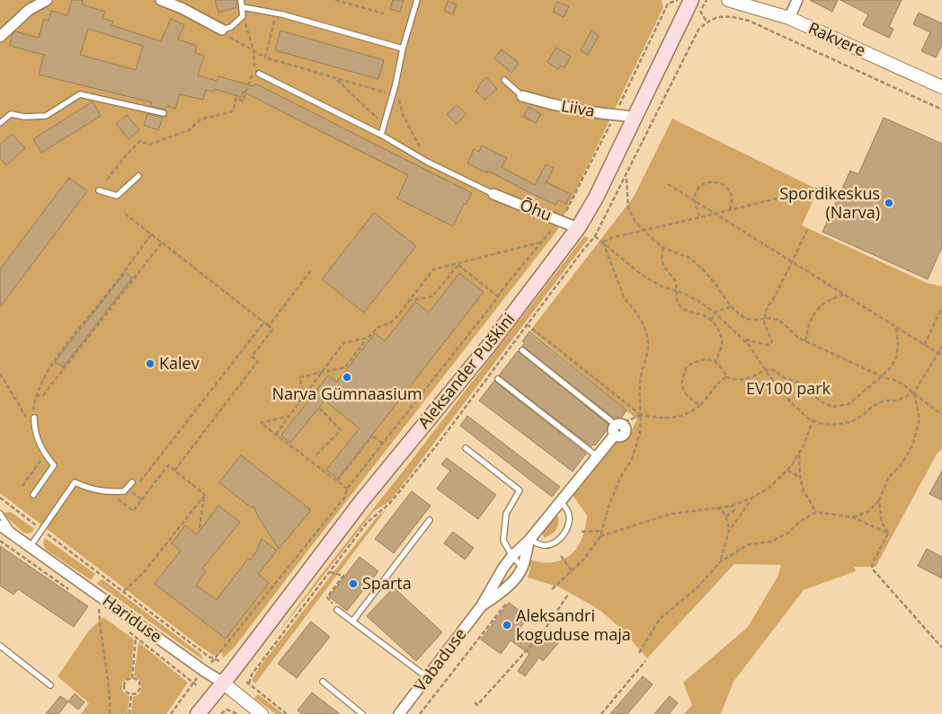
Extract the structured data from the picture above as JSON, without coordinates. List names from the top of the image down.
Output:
{
  "streets": {
    "main road": ["Aleksander Puškini"],
    "street": [
      "Rakvere",
      "Liiva",
      "Õhu",
      "Hariduse",
      "Vabaduse"
    ]
  },
  "crossings": [
    ["Liiva", "Aleksander Puškini"],
    ["Õhu", "Aleksander Puškini"],
    ["Aleksander Puškini", "Hariduse"]
  ],
  "parks": ["EV100 park"],
  "places": [
    "Spordikeskus (Narva)",
    "Kalev",
    "Narva Gümnaasium",
    "Sparta",
    "Aleksandri koguduse maja"
  ]
}
